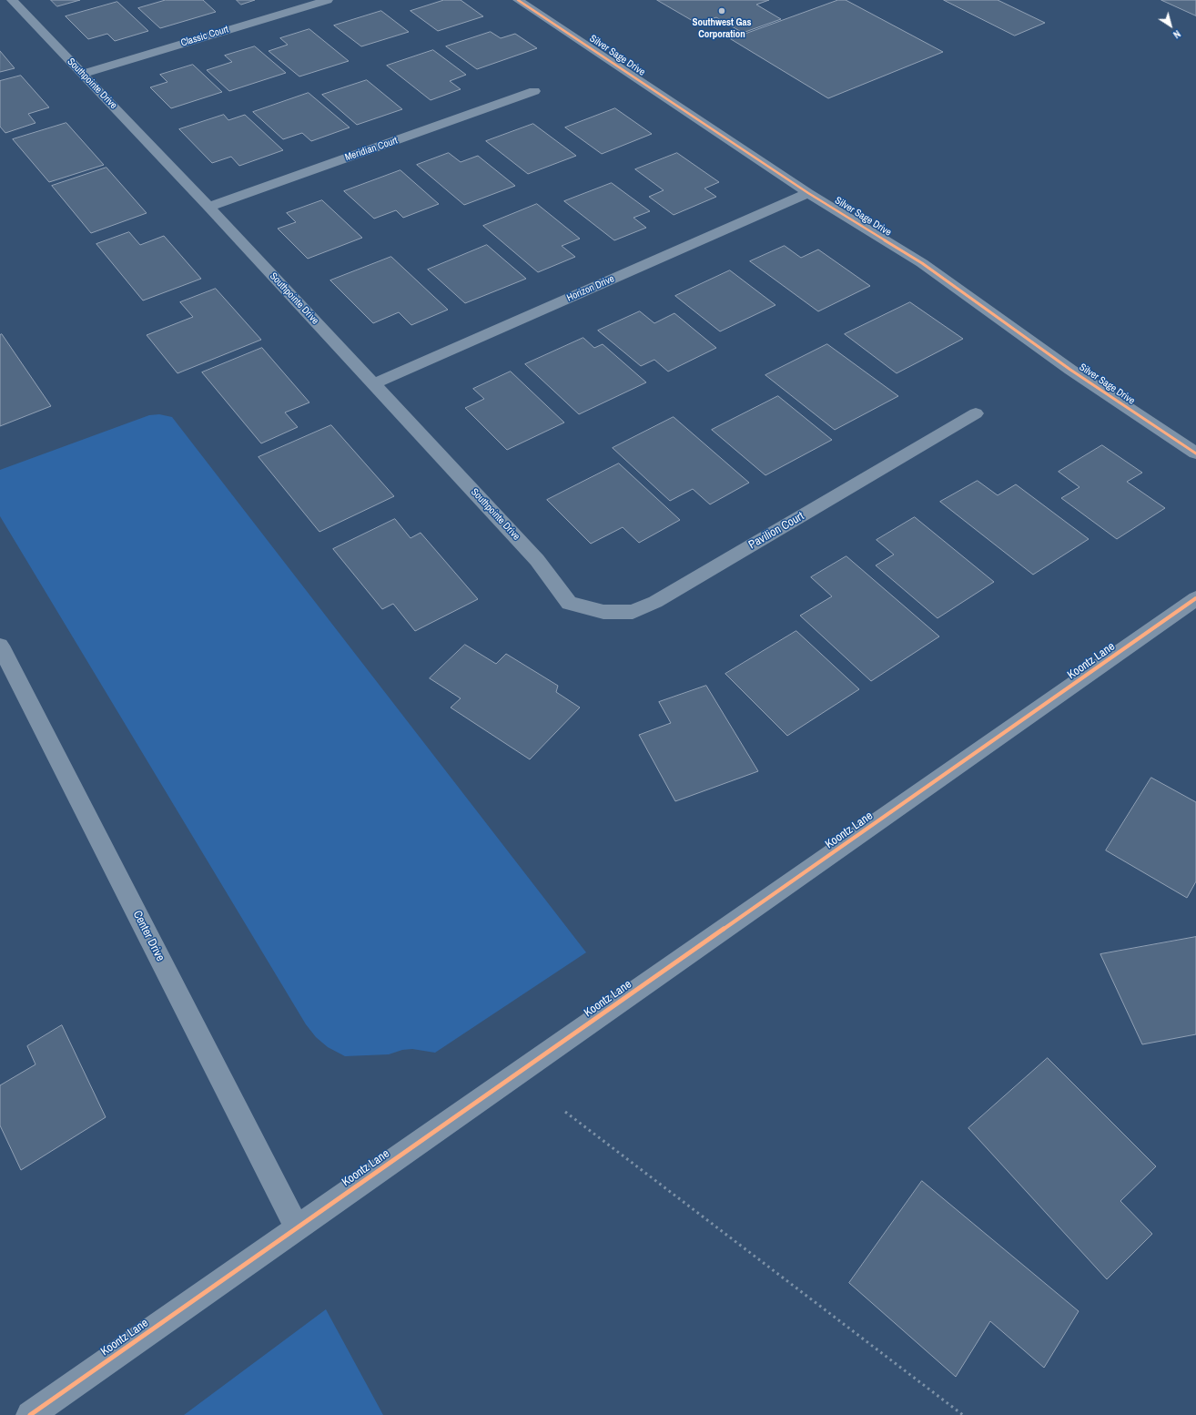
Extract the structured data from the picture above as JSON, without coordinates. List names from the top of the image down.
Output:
{
  "streets": {
    "street": [
      "Classic Court",
      "Silver Sage Drive",
      "Southpointe Drive",
      "Meridian Court",
      "Horizon Drive",
      "Pavilion Court",
      "Koontz Lane",
      "Center Drive"
    ]
  },
  "crossings": [
    ["Classic Court", "Southpointe Drive"],
    ["Silver Sage Drive", "Horizon Drive"],
    ["Southpointe Drive", "Meridian Court"],
    ["Southpointe Drive", "Horizon Drive"],
    ["Southpointe Drive", "Pavilion Court"],
    ["Koontz Lane", "Center Drive"]
  ],
  "places": ["Southwest Gas Corporation"],
  "north": "bottom right"
}
